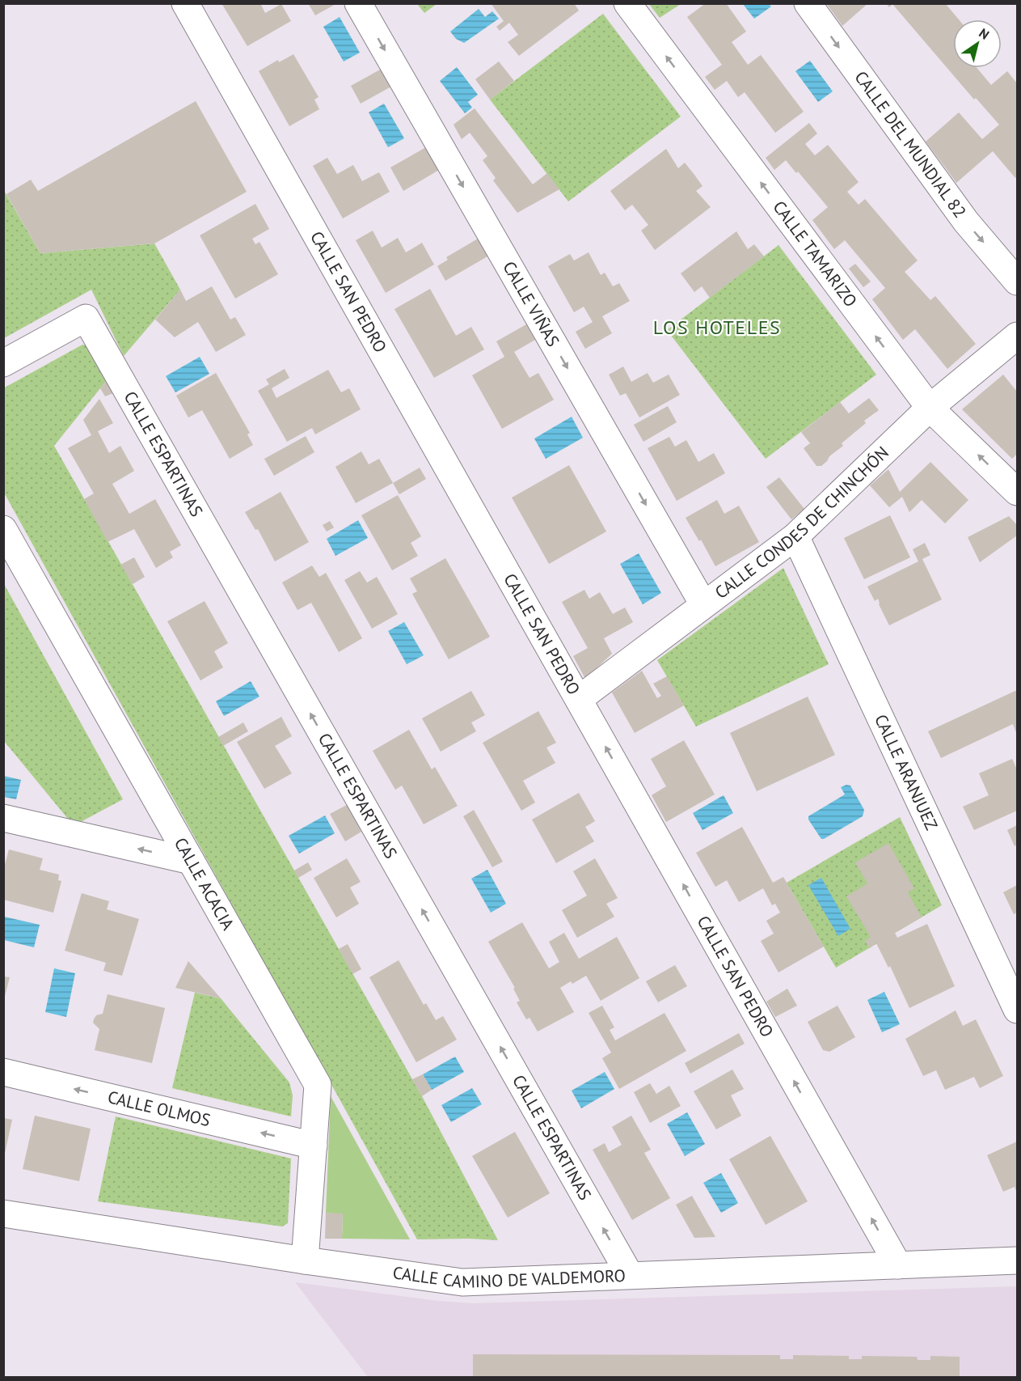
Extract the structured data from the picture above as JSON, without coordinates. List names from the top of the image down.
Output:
{
  "streets": {
    "street": [
      "CALLE DEL MUNDIAL 82",
      "CALLE TAMARIZO",
      "CALLE SAN PEDRO",
      "CALLE VIÑAS",
      "CALLE ESPARTINAS",
      "CALLE CONDES DE CHINCHÓN",
      "CALLE ARANJUEZ",
      "CALLE ACACIA",
      "CALLE OLMOS",
      "CALLE CAMINO DE VALDEMORO"
    ]
  },
  "crossings": [
    ["CALLE TAMARIZO", "CALLE CONDES DE CHINCHÓN"],
    ["CALLE SAN PEDRO", "CALLE CONDES DE CHINCHÓN"],
    ["CALLE SAN PEDRO", "CALLE CAMINO DE VALDEMORO"],
    ["CALLE VIÑAS", "CALLE CONDES DE CHINCHÓN"],
    ["CALLE ESPARTINAS", "CALLE CAMINO DE VALDEMORO"],
    ["CALLE CONDES DE CHINCHÓN", "CALLE ARANJUEZ"],
    ["CALLE ACACIA", "CALLE OLMOS"],
    ["CALLE ACACIA", "CALLE CAMINO DE VALDEMORO"]
  ],
  "one_way": [
    "CALLE DEL MUNDIAL 82",
    "CALLE TAMARIZO",
    "CALLE SAN PEDRO",
    "CALLE VIÑAS",
    "CALLE ESPARTINAS",
    "CALLE OLMOS"
  ],
  "districts": ["LOS HOTELES"],
  "north": "top right"
}
